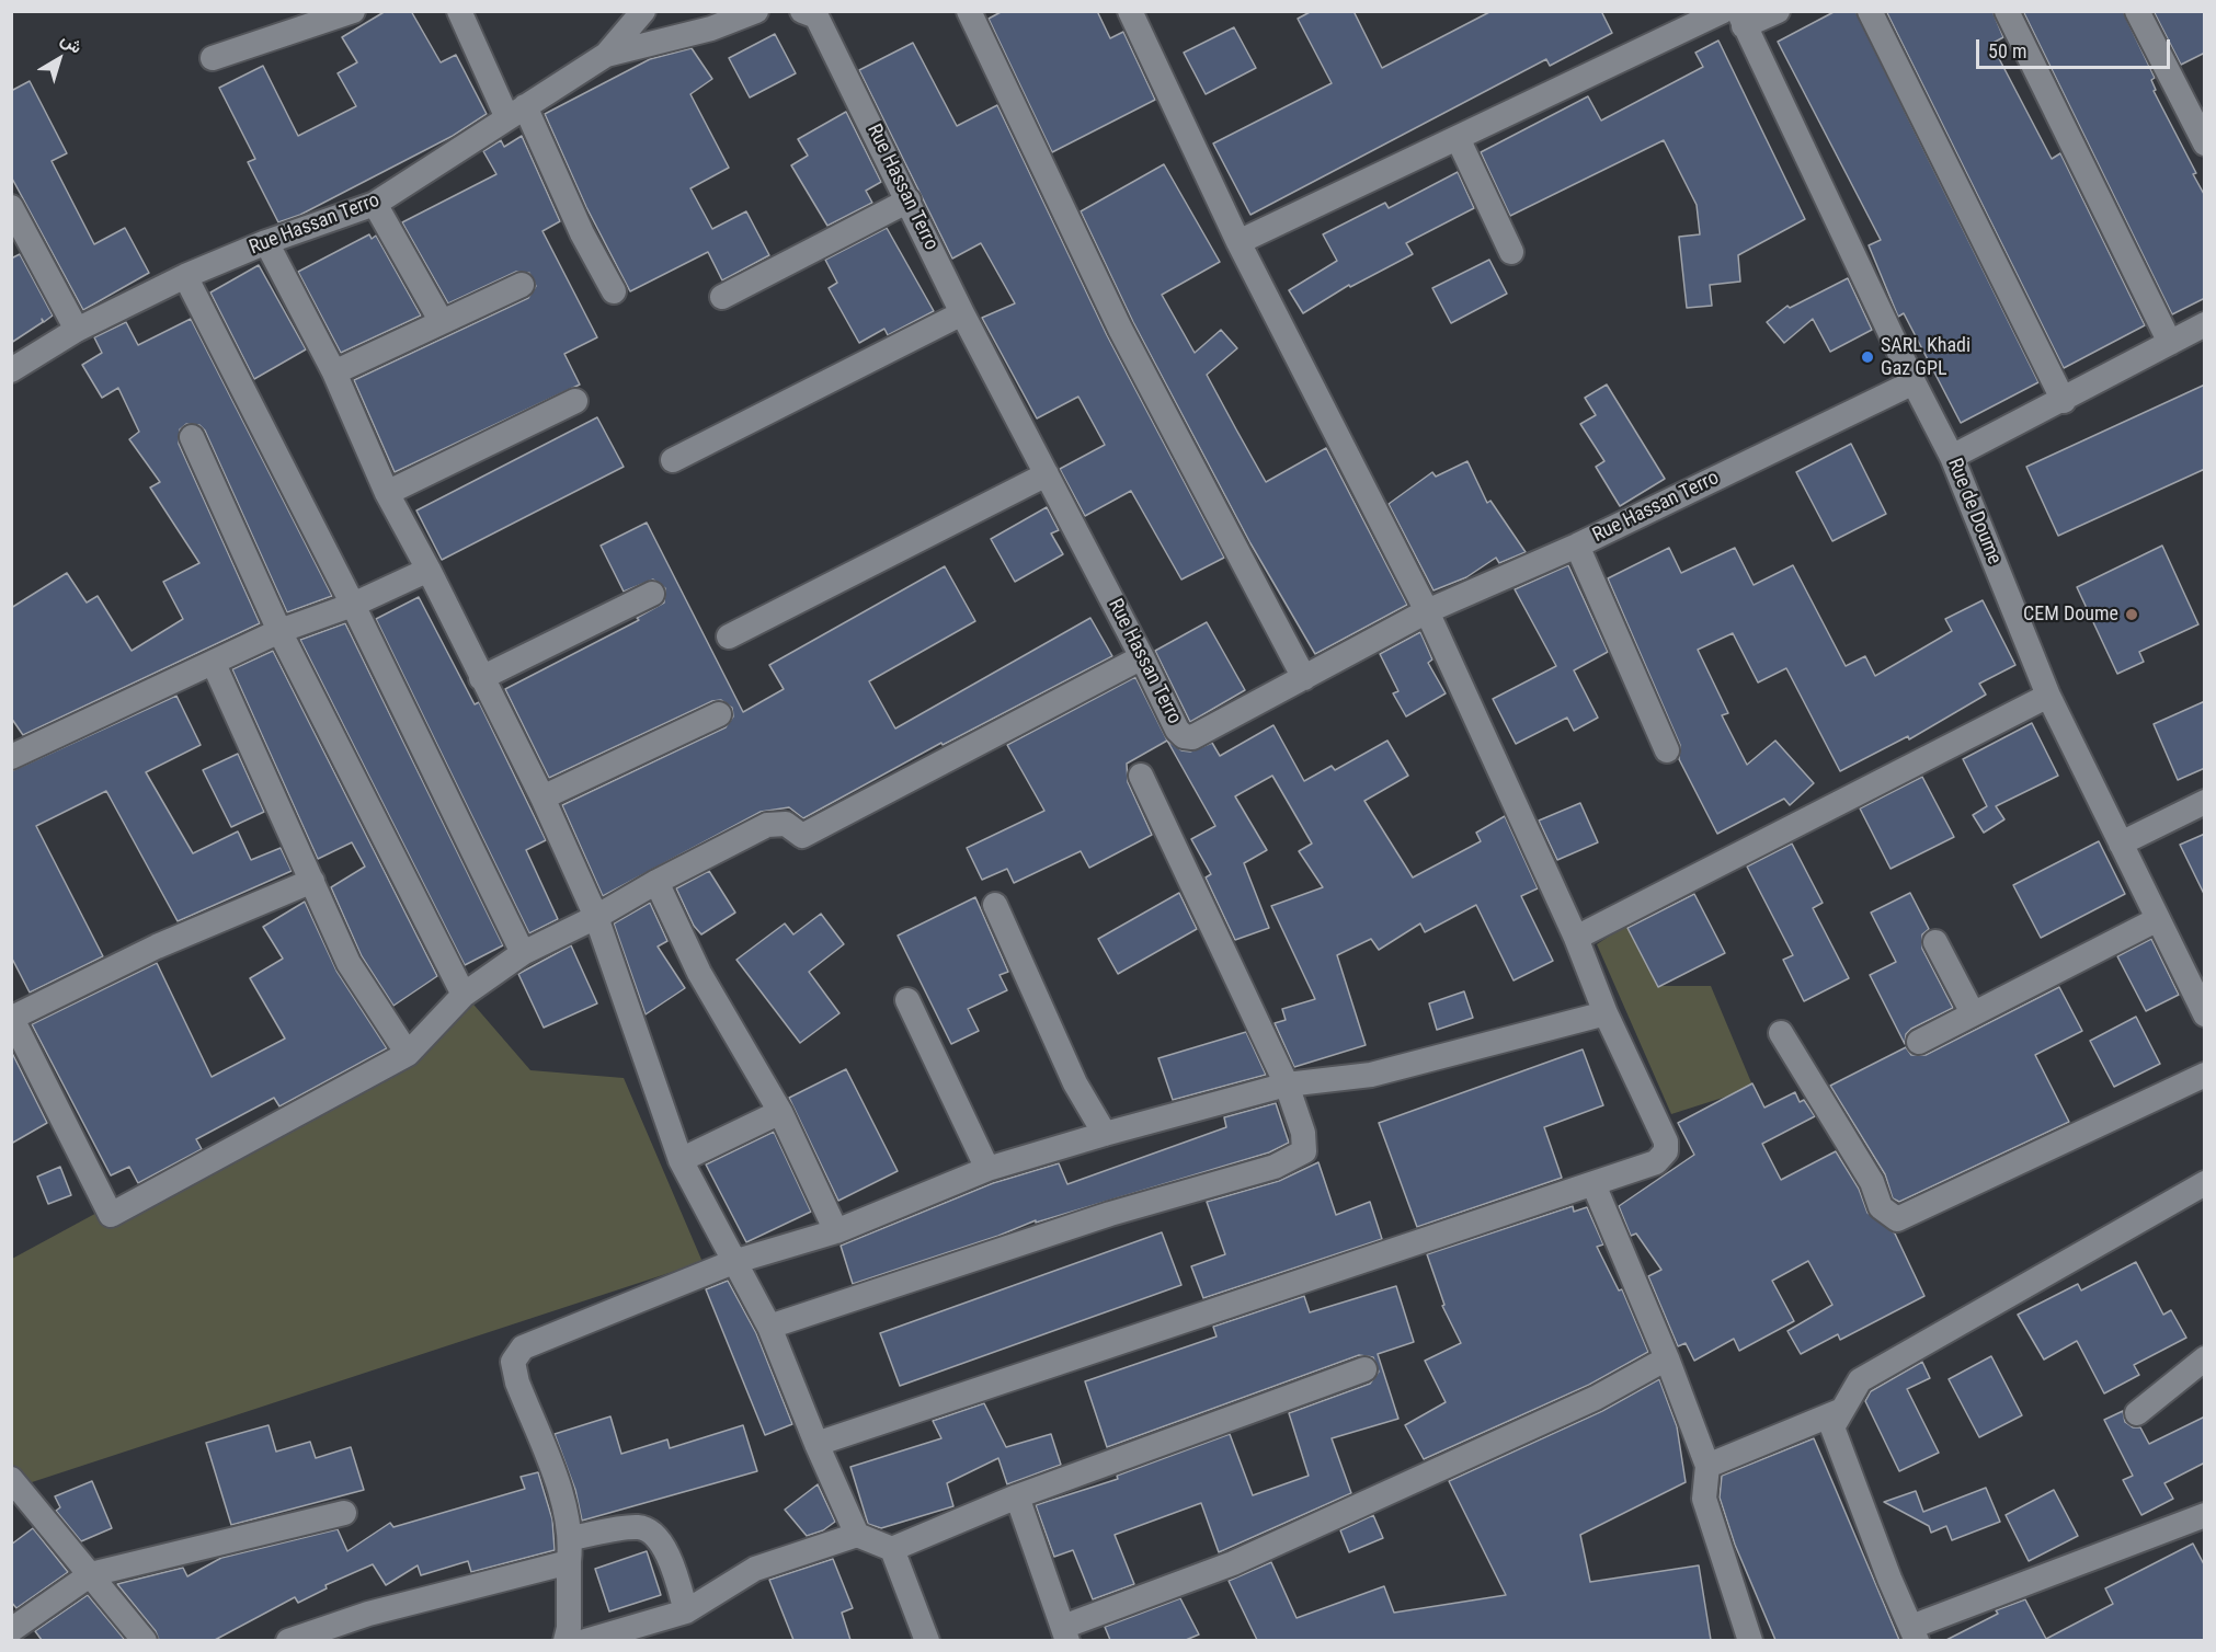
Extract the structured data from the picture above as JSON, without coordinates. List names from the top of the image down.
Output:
{
  "streets": {
    "street": ["Rue Hassan Terro", "Rue de Doume"]
  },
  "crossings": [
    ["Rue Hassan Terro", "Rue de Doume"]
  ],
  "places": ["SARL Khadi Gaz GPL", "CEM Doume"],
  "scale_bar": "50 m",
  "north": "top right"
}
